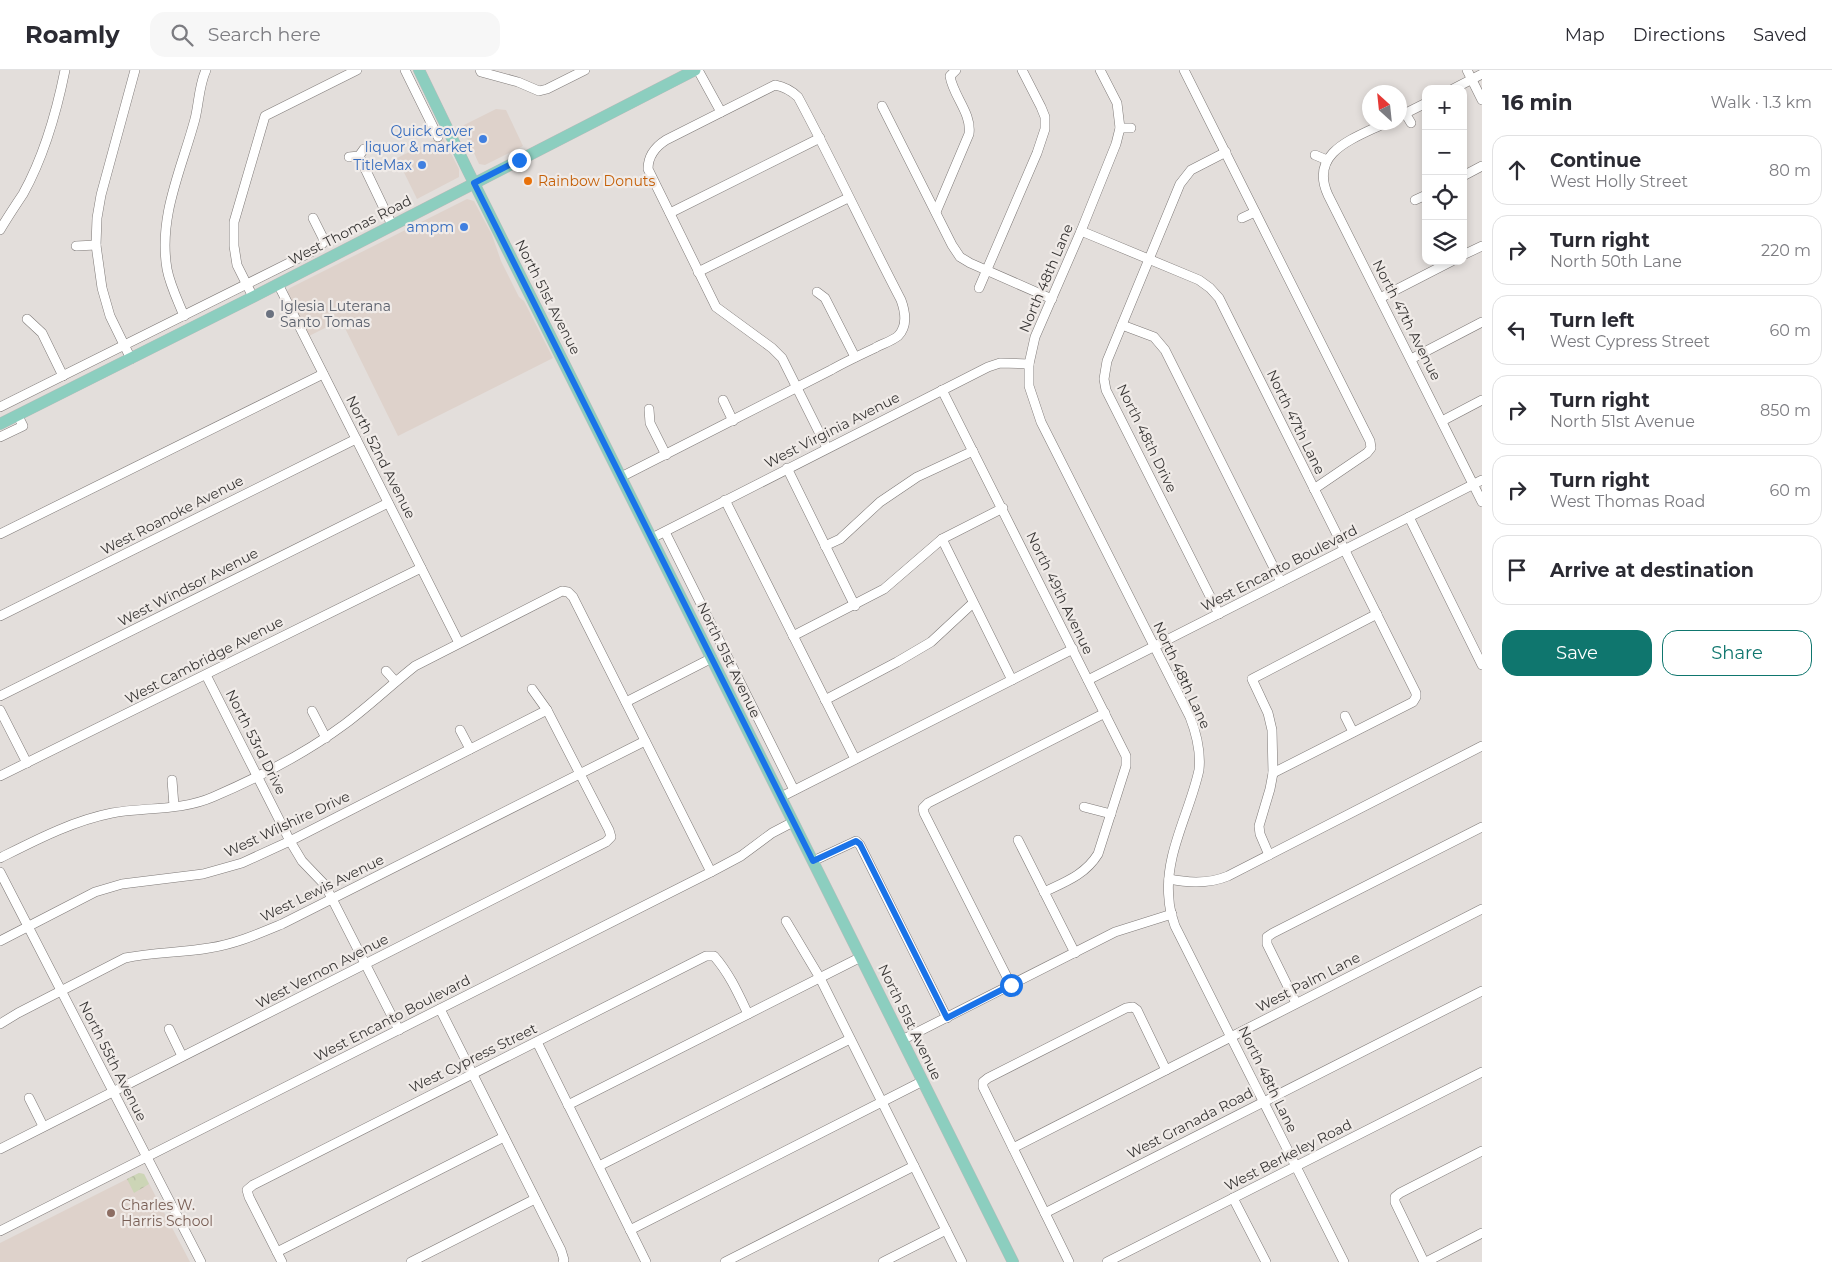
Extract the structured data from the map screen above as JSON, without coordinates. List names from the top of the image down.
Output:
{
  "streets": {
    "main road": ["West Thomas Road", "North 51st Avenue"],
    "street": [
      "North 48th Lane",
      "North 47th Avenue",
      "North 47th Lane",
      "West Virginia Avenue",
      "North 48th Drive",
      "North 52nd Avenue",
      "West Roanoke Avenue",
      "West Encanto Boulevard",
      "West Windsor Avenue",
      "North 49th Avenue",
      "West Cambridge Avenue",
      "North 53rd Drive",
      "West Wilshire Drive",
      "West Lewis Avenue",
      "West Vernon Avenue",
      "West Palm Lane",
      "West Cypress Street",
      "North 55th Avenue",
      "West Granada Road",
      "West Berkeley Road"
    ]
  },
  "crossings": [
    ["West Thomas Road", "North 51st Avenue"],
    ["West Thomas Road", "North 52nd Avenue"],
    ["North 48th Lane", "North 47th Lane"],
    ["North 48th Lane", "West Virginia Avenue"],
    ["North 48th Lane", "West Encanto Boulevard"],
    ["North 48th Lane", "West Palm Lane"],
    ["North 48th Lane", "West Granada Road"],
    ["North 48th Lane", "West Berkeley Road"],
    ["North 51st Avenue", "West Virginia Avenue"],
    ["North 51st Avenue", "West Encanto Boulevard"],
    ["North 47th Avenue", "West Encanto Boulevard"],
    ["North 47th Lane", "North 48th Drive"],
    ["North 47th Lane", "West Encanto Boulevard"],
    ["West Virginia Avenue", "North 49th Avenue"],
    ["North 48th Drive", "West Encanto Boulevard"],
    ["North 52nd Avenue", "West Roanoke Avenue"],
    ["North 52nd Avenue", "West Windsor Avenue"],
    ["North 52nd Avenue", "West Cambridge Avenue"],
    ["West Encanto Boulevard", "North 49th Avenue"],
    ["West Encanto Boulevard", "North 53rd Drive"],
    ["West Encanto Boulevard", "North 55th Avenue"],
    ["West Cambridge Avenue", "North 53rd Drive"],
    ["North 53rd Drive", "West Wilshire Drive"],
    ["North 53rd Drive", "West Lewis Avenue"],
    ["North 53rd Drive", "West Vernon Avenue"],
    ["West Wilshire Drive", "North 55th Avenue"],
    ["West Lewis Avenue", "West Vernon Avenue"],
    ["West Lewis Avenue", "North 55th Avenue"],
    ["West Vernon Avenue", "North 55th Avenue"]
  ],
  "places": [
    "Quick cover liquor & market",
    "TitleMax",
    "Rainbow Donuts",
    "ampm",
    "Iglesia Luterana Santo Tomas",
    "Charles W. Harris School"
  ],
  "north": "top left",
  "page": {
    "header": "Roamly",
    "search": "Search here",
    "nav": ["Map", "Directions", "Saved"],
    "heading": ["16 min", "Walk · 1.3 km"],
    "map_buttons": ["+", "−"],
    "list": [
      ["Continue", "West Holly Street", "80 m"],
      ["Turn right", "North 50th Lane", "220 m"],
      ["Turn left", "West Cypress Street", "60 m"],
      ["Turn right", "North 51st Avenue", "850 m"],
      ["Turn right", "West Thomas Road", "60 m"],
      "Arrive at destination"
    ],
    "buttons": ["Save", "Share"]
  }
}
